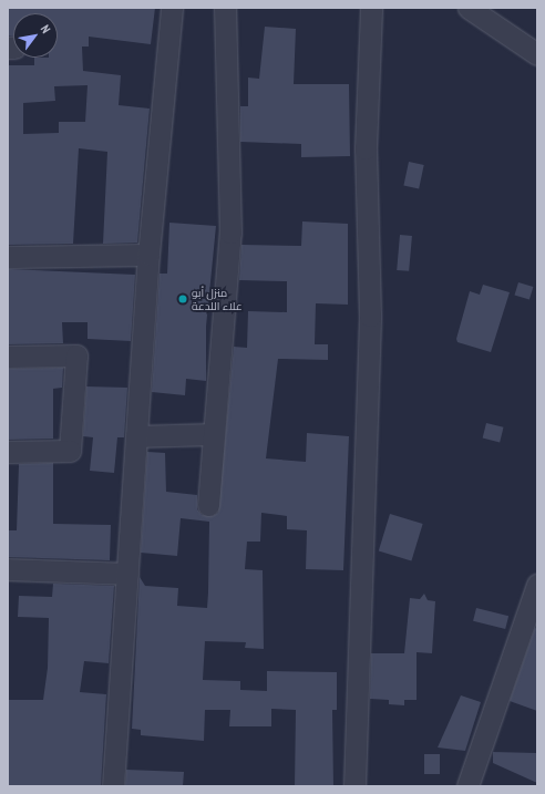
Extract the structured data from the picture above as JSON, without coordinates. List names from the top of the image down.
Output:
{
  "places": ["منزل أبو علاء اللدعة"],
  "north": "top right"
}
